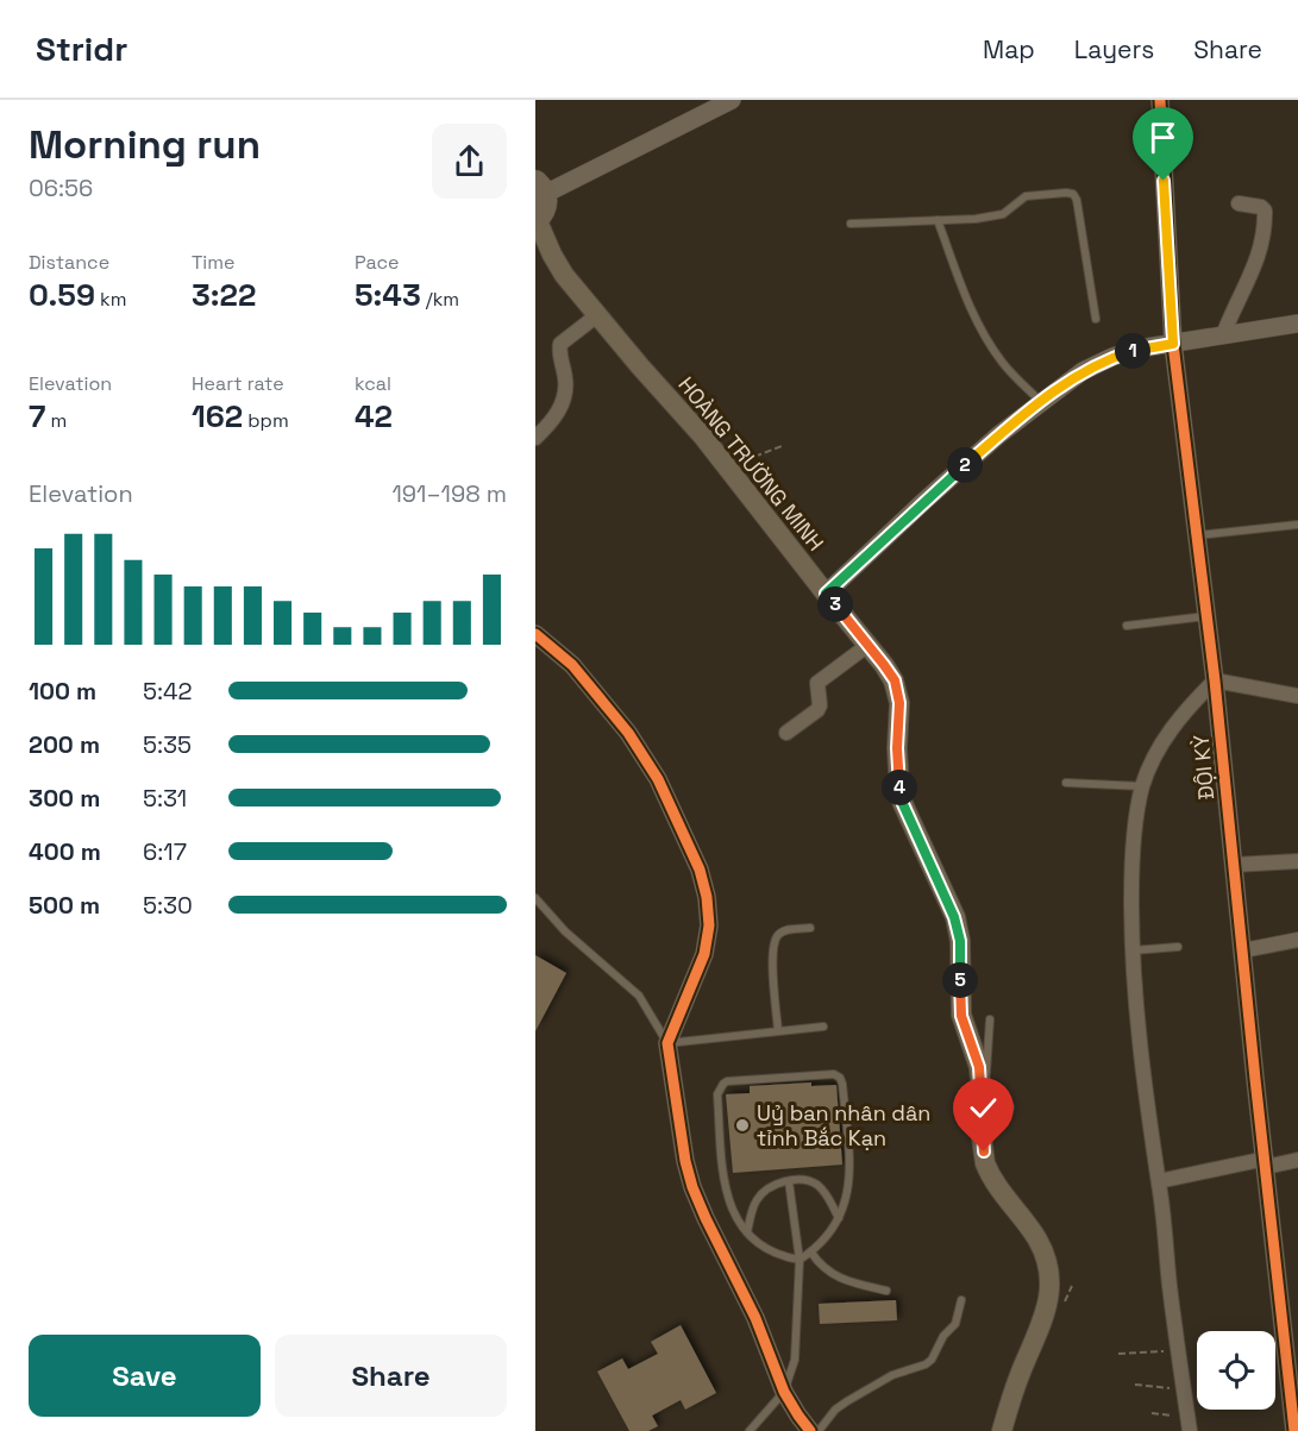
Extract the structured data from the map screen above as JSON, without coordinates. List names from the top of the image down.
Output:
{
  "streets": {
    "main road": ["HOÀNG TRƯỜNG MINH"],
    "street": ["ĐỘI KỲ"]
  },
  "places": ["Uỷ ban nhân dân tỉnh Bắc Kạn"],
  "page": {
    "header": "Stridr",
    "nav": ["Map", "Layers", "Share"],
    "heading": ["Morning run", "06:56"],
    "stats": [
      ["Distance", "0.59 km"],
      ["Time", "3:22"],
      ["Pace", "5:43 /km"],
      ["Elevation", "7 m"],
      ["Heart rate", "162 bpm"],
      ["kcal", "42"]
    ],
    "pins": [
      "1",
      "2",
      "3",
      "4",
      "5"
    ],
    "chart": ["Elevation", "191–198 m"],
    "list": [
      {
        "name": "100 m",
        "note": "5:42"
      },
      {
        "name": "200 m",
        "note": "5:35"
      },
      {
        "name": "300 m",
        "note": "5:31"
      },
      {
        "name": "400 m",
        "note": "6:17"
      },
      {
        "name": "500 m",
        "note": "5:30"
      }
    ],
    "buttons": ["Save", "Share"]
  }
}
